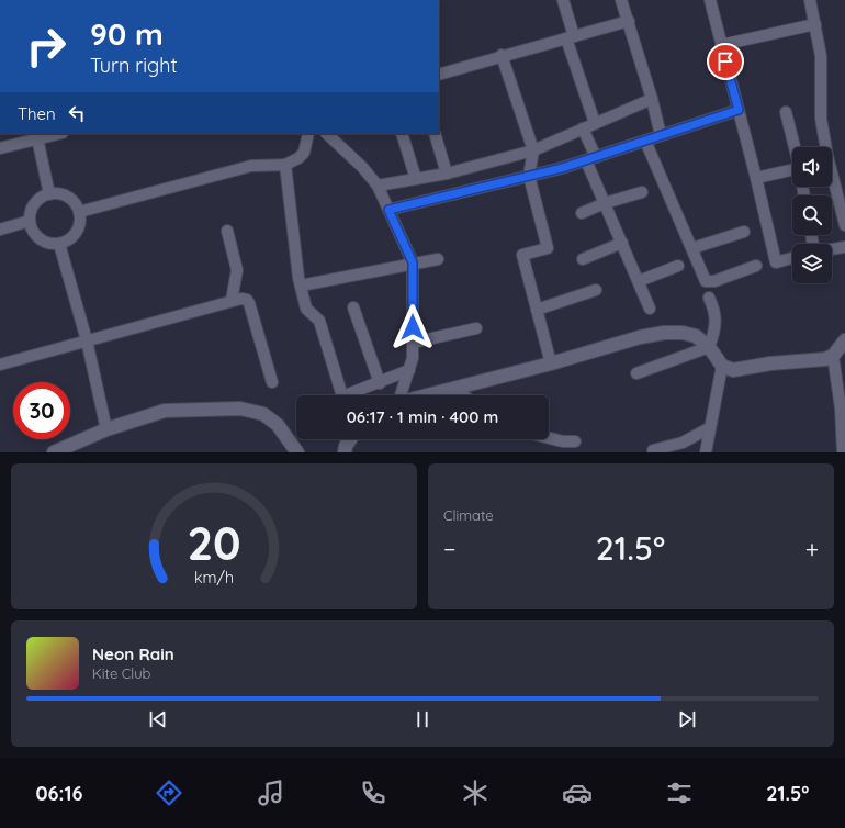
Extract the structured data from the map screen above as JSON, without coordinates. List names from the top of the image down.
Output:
{
  "page": {
    "turn": ["90 m", "Turn right"],
    "then": "Then",
    "limit": "30",
    "trip": "06:17 · 1 min · 400 m",
    "tile": "Climate",
    "heat": ["−", "21.5°", "+"],
    "song": ["Neon Rain", "Kite Club"],
    "tabs": ["06:16", "21.5°"],
    "gauge": ["20", "km/h"]
  }
}
